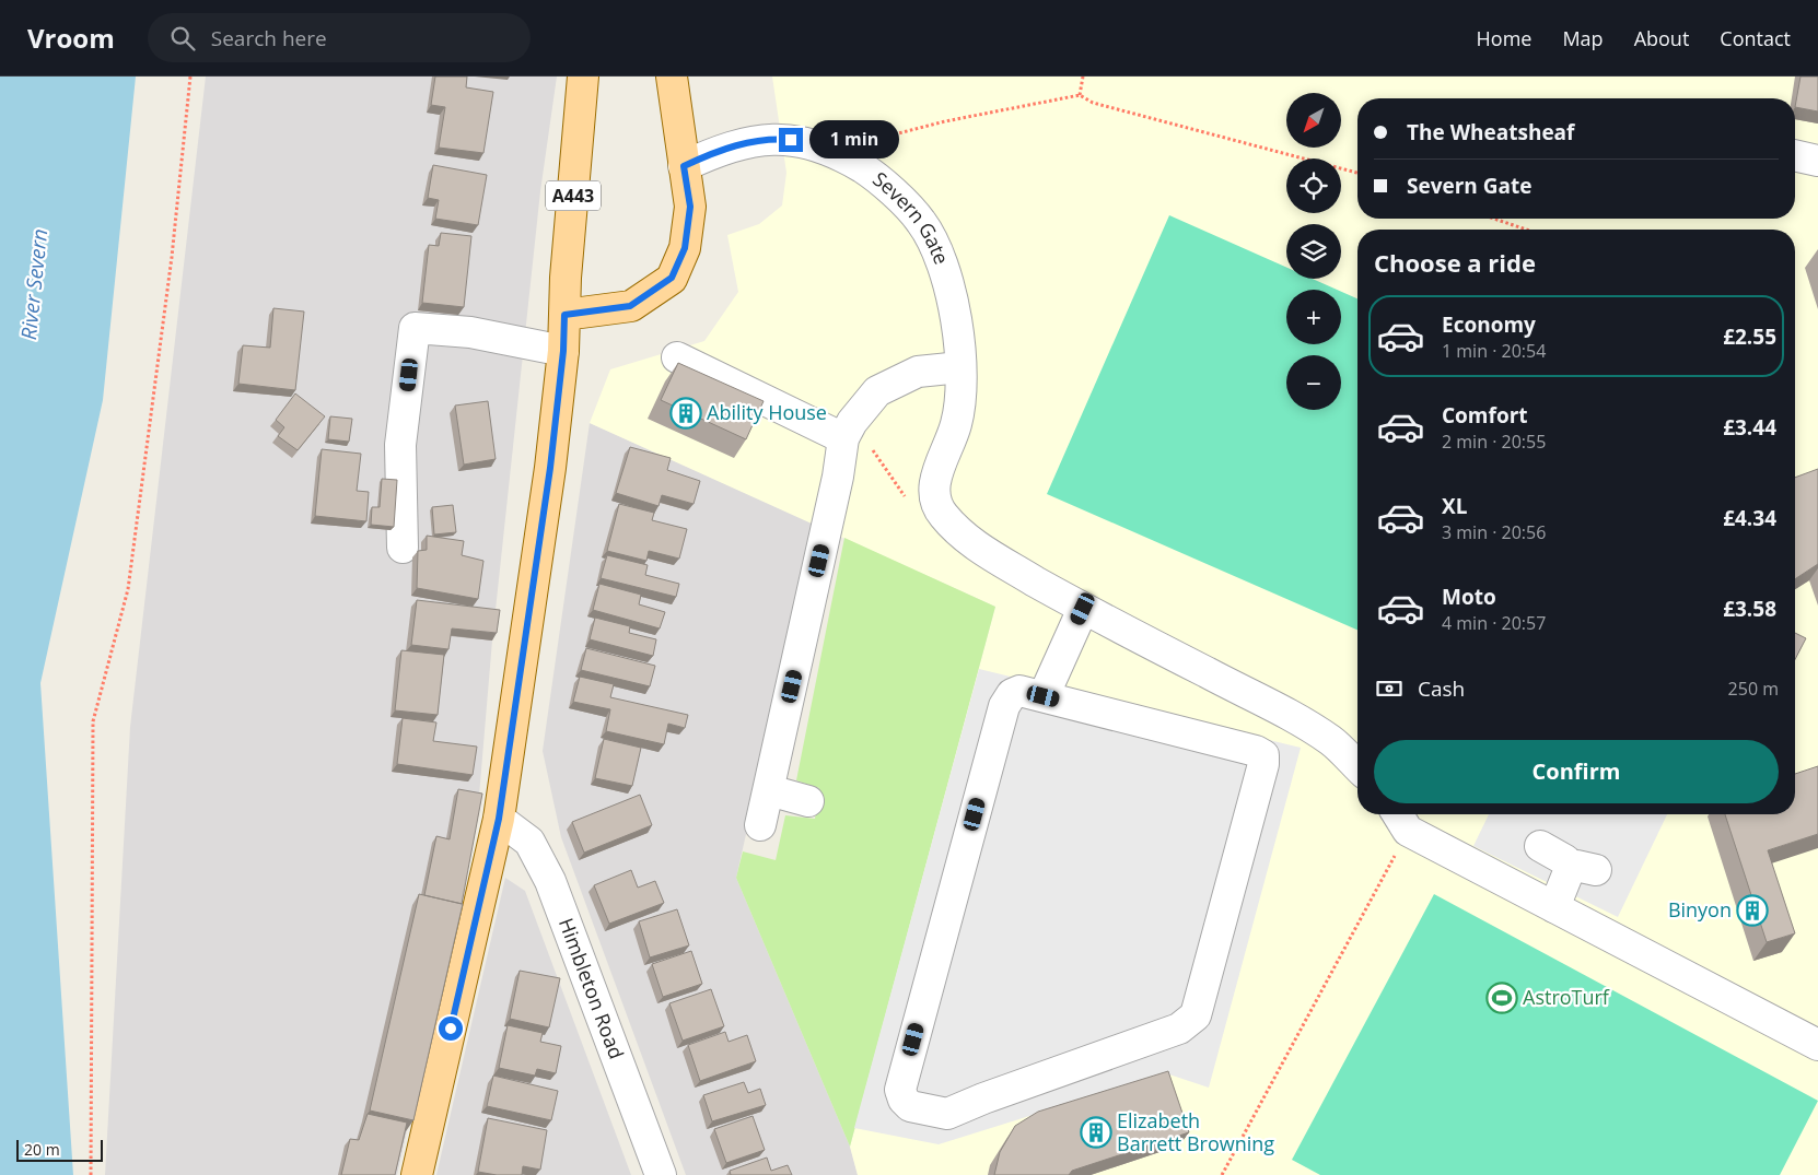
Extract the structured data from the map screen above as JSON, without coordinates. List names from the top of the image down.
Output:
{
  "streets": {
    "main road": ["A443"],
    "street": ["Severn Gate", "Himbleton Road"]
  },
  "crossings": [
    ["A443", "Himbleton Road"]
  ],
  "water": ["River Severn"],
  "places": {
    "building": ["Ability House", "Binyon", "Elizabeth Barrett Browning"],
    "sports": ["AstroTurf"]
  },
  "scale_bar": "20 m",
  "north": "bottom left",
  "page": {
    "header": "Vroom",
    "search": "Search here",
    "nav": [
      "Home",
      "Map",
      "About",
      "Contact"
    ],
    "map_buttons": ["+", "−"],
    "banner": ["The Wheatsheaf", "Severn Gate"],
    "bubble": "1 min",
    "heading": "Choose a ride",
    "list": [
      {
        "name": "Economy",
        "note": "1 min · 20:54",
        "value": "£2.55"
      },
      {
        "name": "Comfort",
        "note": "2 min · 20:55",
        "value": "£3.44"
      },
      {
        "name": "XL",
        "note": "3 min · 20:56",
        "value": "£4.34"
      },
      {
        "name": "Moto",
        "note": "4 min · 20:57",
        "value": "£3.58"
      }
    ],
    "pay": ["Cash", "250 m"],
    "buttons": "Confirm",
    "scale": "20 m"
  }
}
